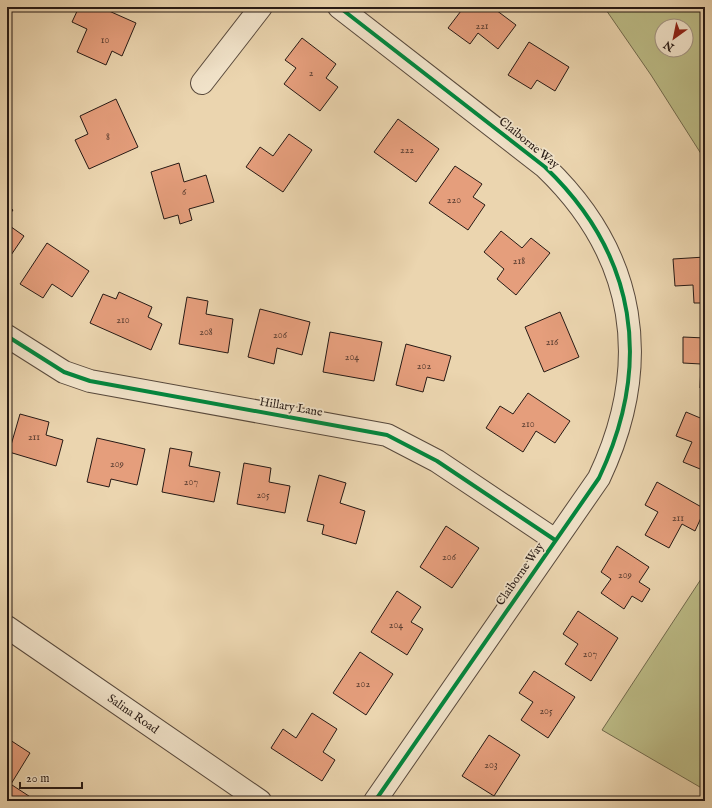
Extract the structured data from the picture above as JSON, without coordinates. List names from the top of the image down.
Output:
{
  "streets": {
    "street": ["Claiborne Way", "Hillary Lane", "Salina Road"]
  },
  "crossings": [
    ["Claiborne Way", "Hillary Lane"]
  ],
  "house_numbers": [
    "221",
    "10",
    "2",
    "8",
    "222",
    "6",
    "220",
    "218",
    "210",
    "208",
    "206",
    "216",
    "204",
    "202",
    "210",
    "211",
    "209",
    "207",
    "205",
    "211",
    "206",
    "209",
    "204",
    "207",
    "202",
    "205",
    "203"
  ],
  "scale_bar": "20 m",
  "north": "bottom left"
}
